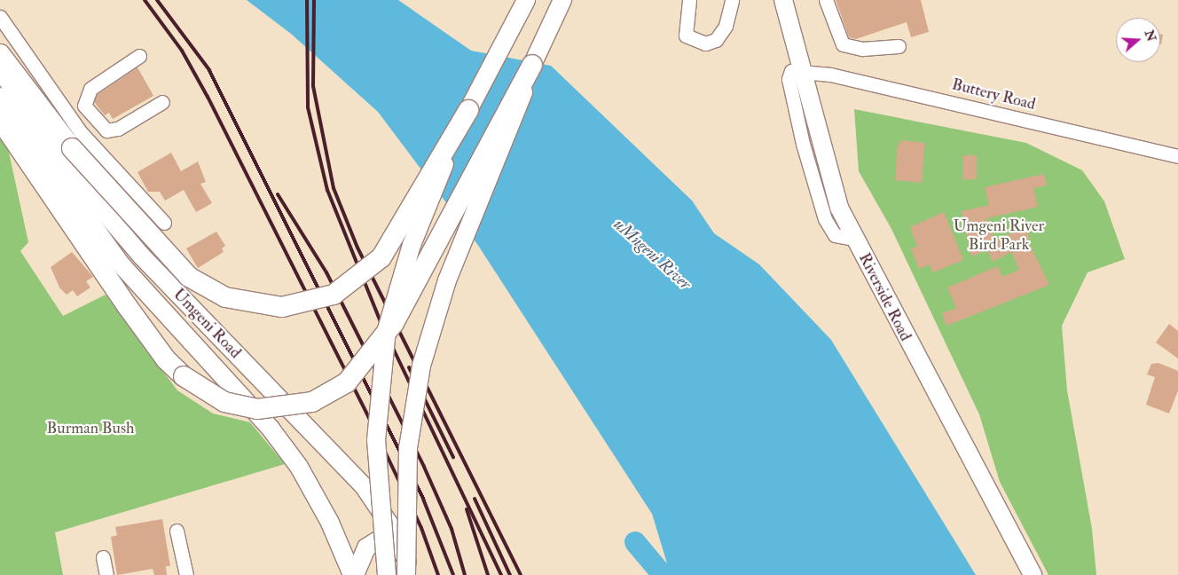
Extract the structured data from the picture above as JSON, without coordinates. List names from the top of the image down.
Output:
{
  "streets": {
    "main road": ["Riverside Road", "Umgeni Road"],
    "street": ["Buttery Road"]
  },
  "crossings": [
    ["Buttery Road", "Riverside Road"]
  ],
  "water": ["uMngeni River"],
  "parks": ["Umgeni River Bird Park", "Burman Bush"],
  "north": "right"
}
